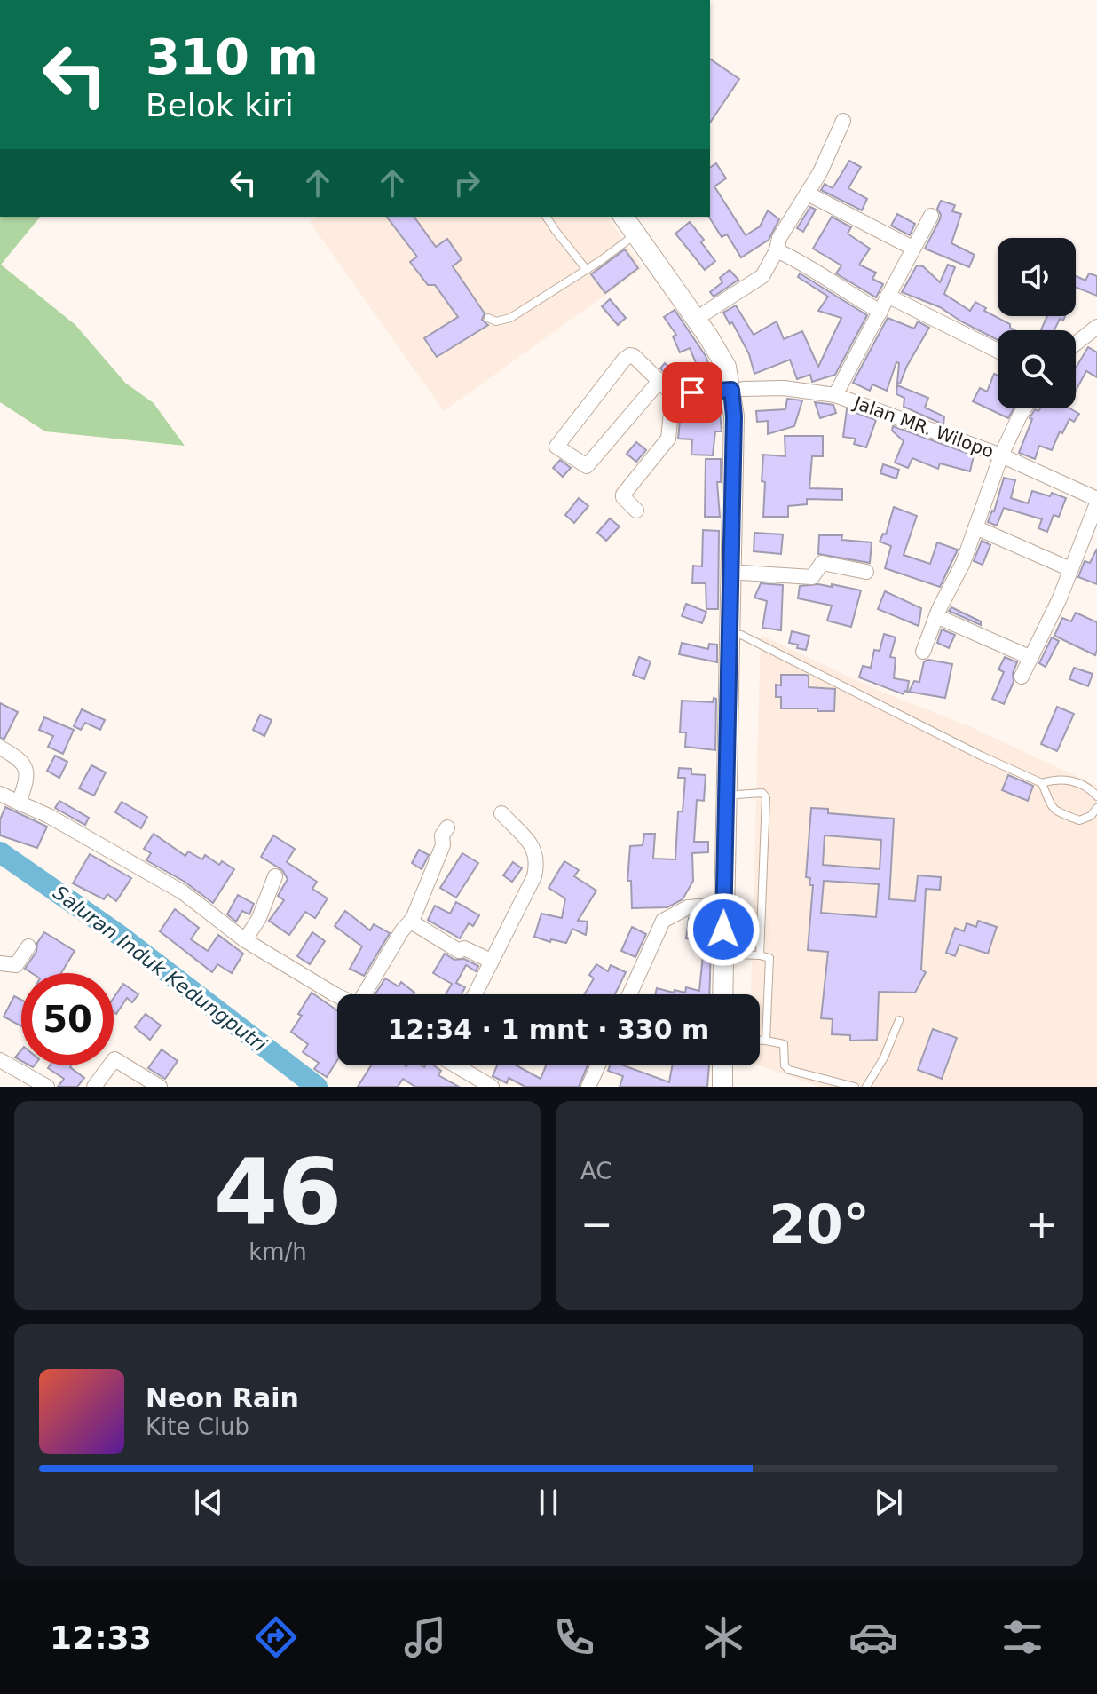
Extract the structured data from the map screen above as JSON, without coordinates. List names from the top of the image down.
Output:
{
  "streets": {
    "street": ["Jalan MR. Wilopo"]
  },
  "water": ["Saluran Induk Kedungputri"],
  "page": {
    "turn": ["310 m", "Belok kiri"],
    "limit": "50",
    "trip": "12:34 · 1 mnt · 330 m",
    "tile": [
      ["46", "km/h"],
      "AC"
    ],
    "heat": ["−", "20°", "+"],
    "song": ["Neon Rain", "Kite Club"],
    "tabs": "12:33"
  }
}
